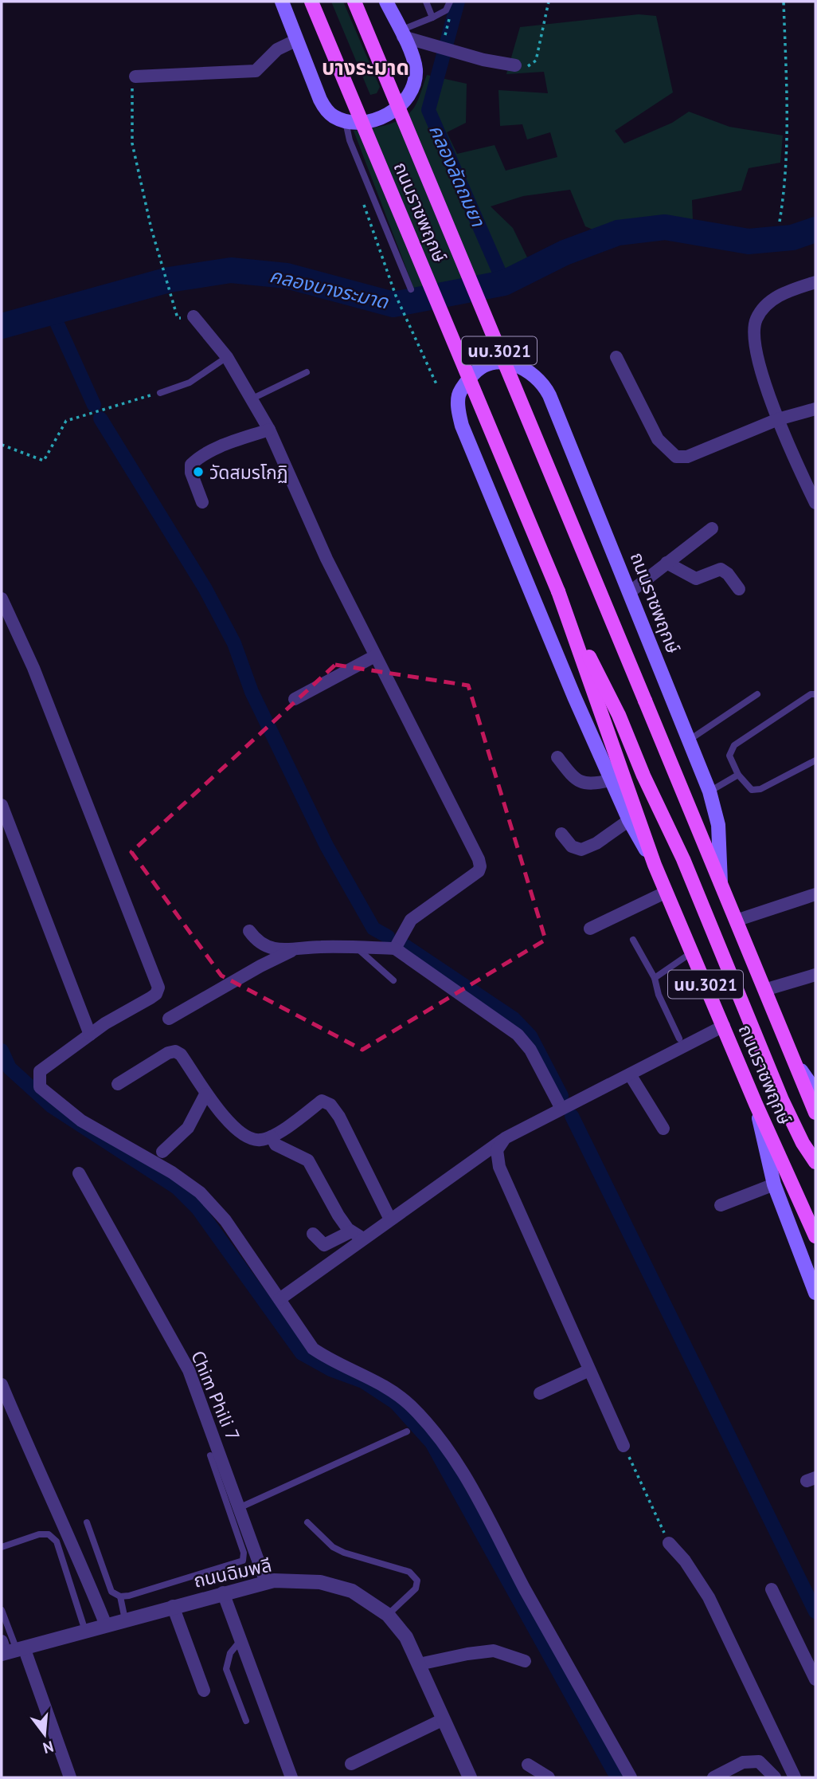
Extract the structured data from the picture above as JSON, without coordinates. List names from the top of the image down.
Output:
{
  "streets": {
    "main road": ["ถนนราชพฤกษ์", "นบ.3021"],
    "street": ["Chim Phili 7", "ถนนฉิมพลี"]
  },
  "crossings": [
    ["Chim Phili 7", "ถนนฉิมพลี"]
  ],
  "districts": ["บางระมาด"],
  "water": ["คลองลัดถมยา", "คลองบางระมาด"],
  "places": ["วัดสมรโกฏิ"],
  "north": "bottom"
}
